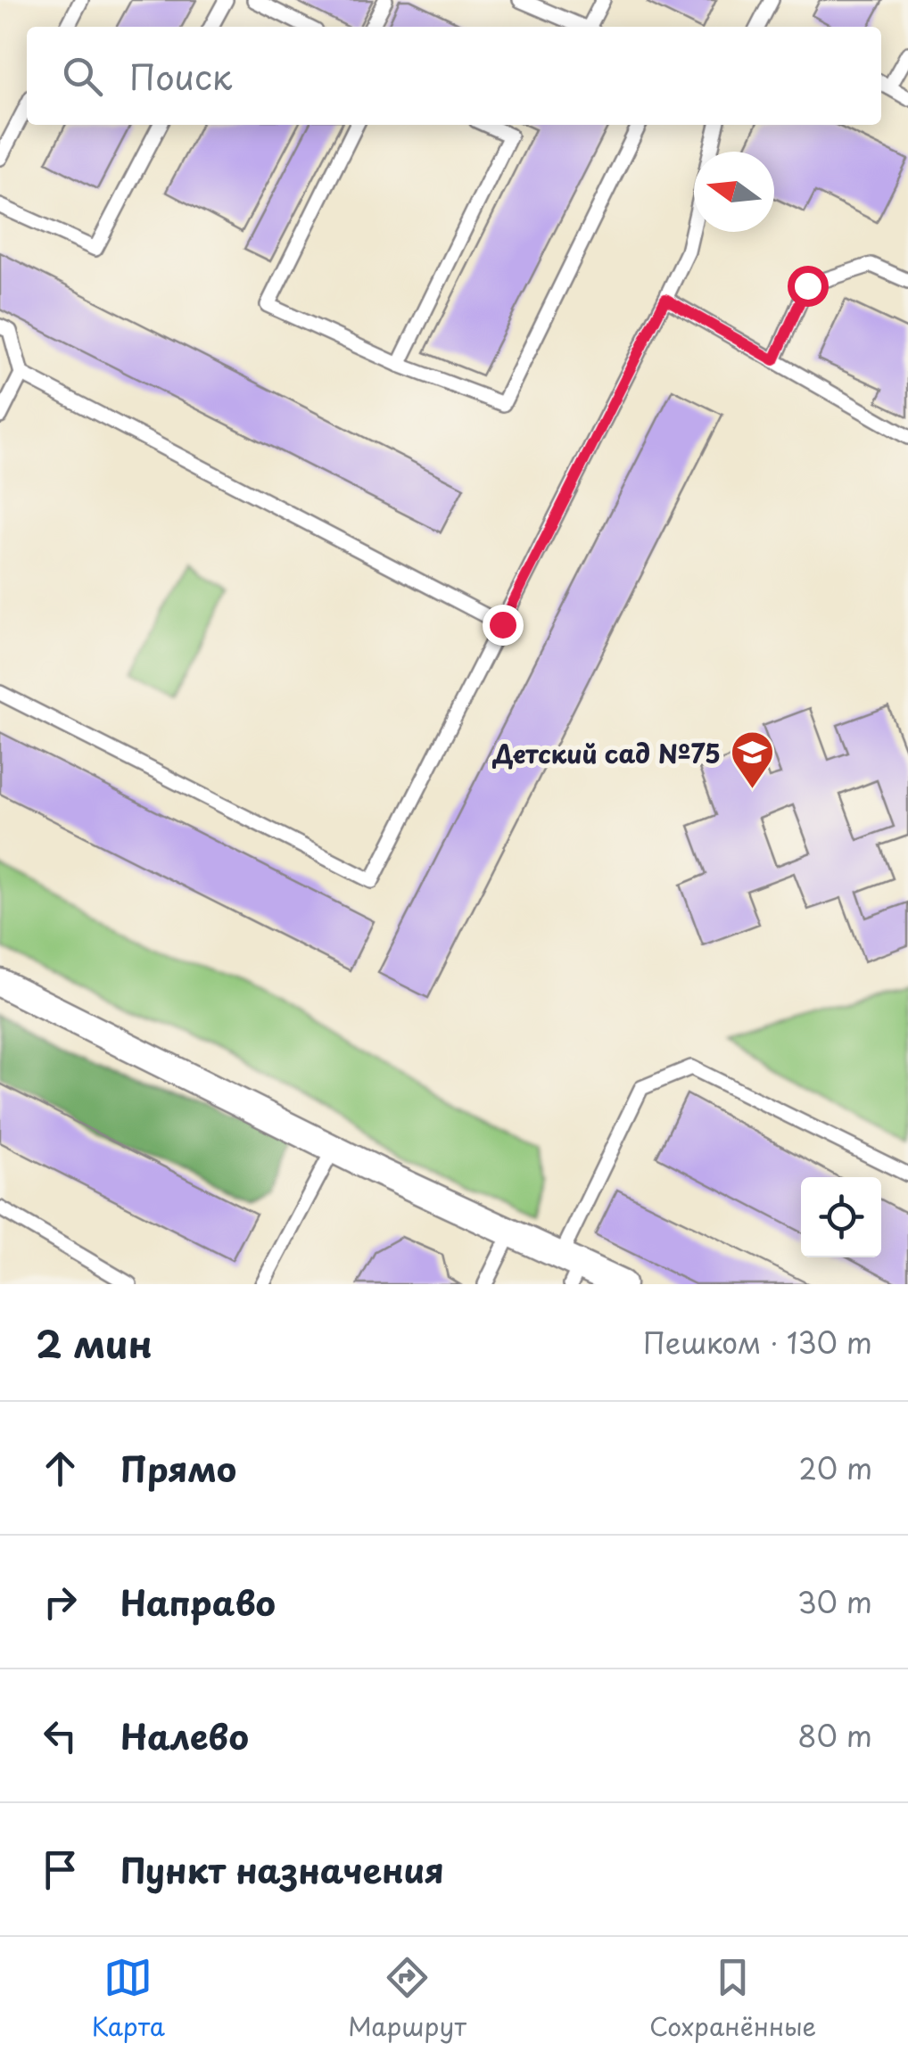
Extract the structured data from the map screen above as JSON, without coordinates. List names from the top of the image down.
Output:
{
  "places": {
    "school or university": ["Детский сад №75"]
  },
  "north": "left",
  "page": {
    "search": "Поиск",
    "heading": ["2 мин", "Пешком · 130 m"],
    "list": [
      ["Прямо", "20 m"],
      ["Направо", "30 m"],
      ["Налево", "80 m"],
      "Пункт назначения"
    ],
    "nav": ["Карта", "Маршрут", "Сохранённые"]
  }
}
